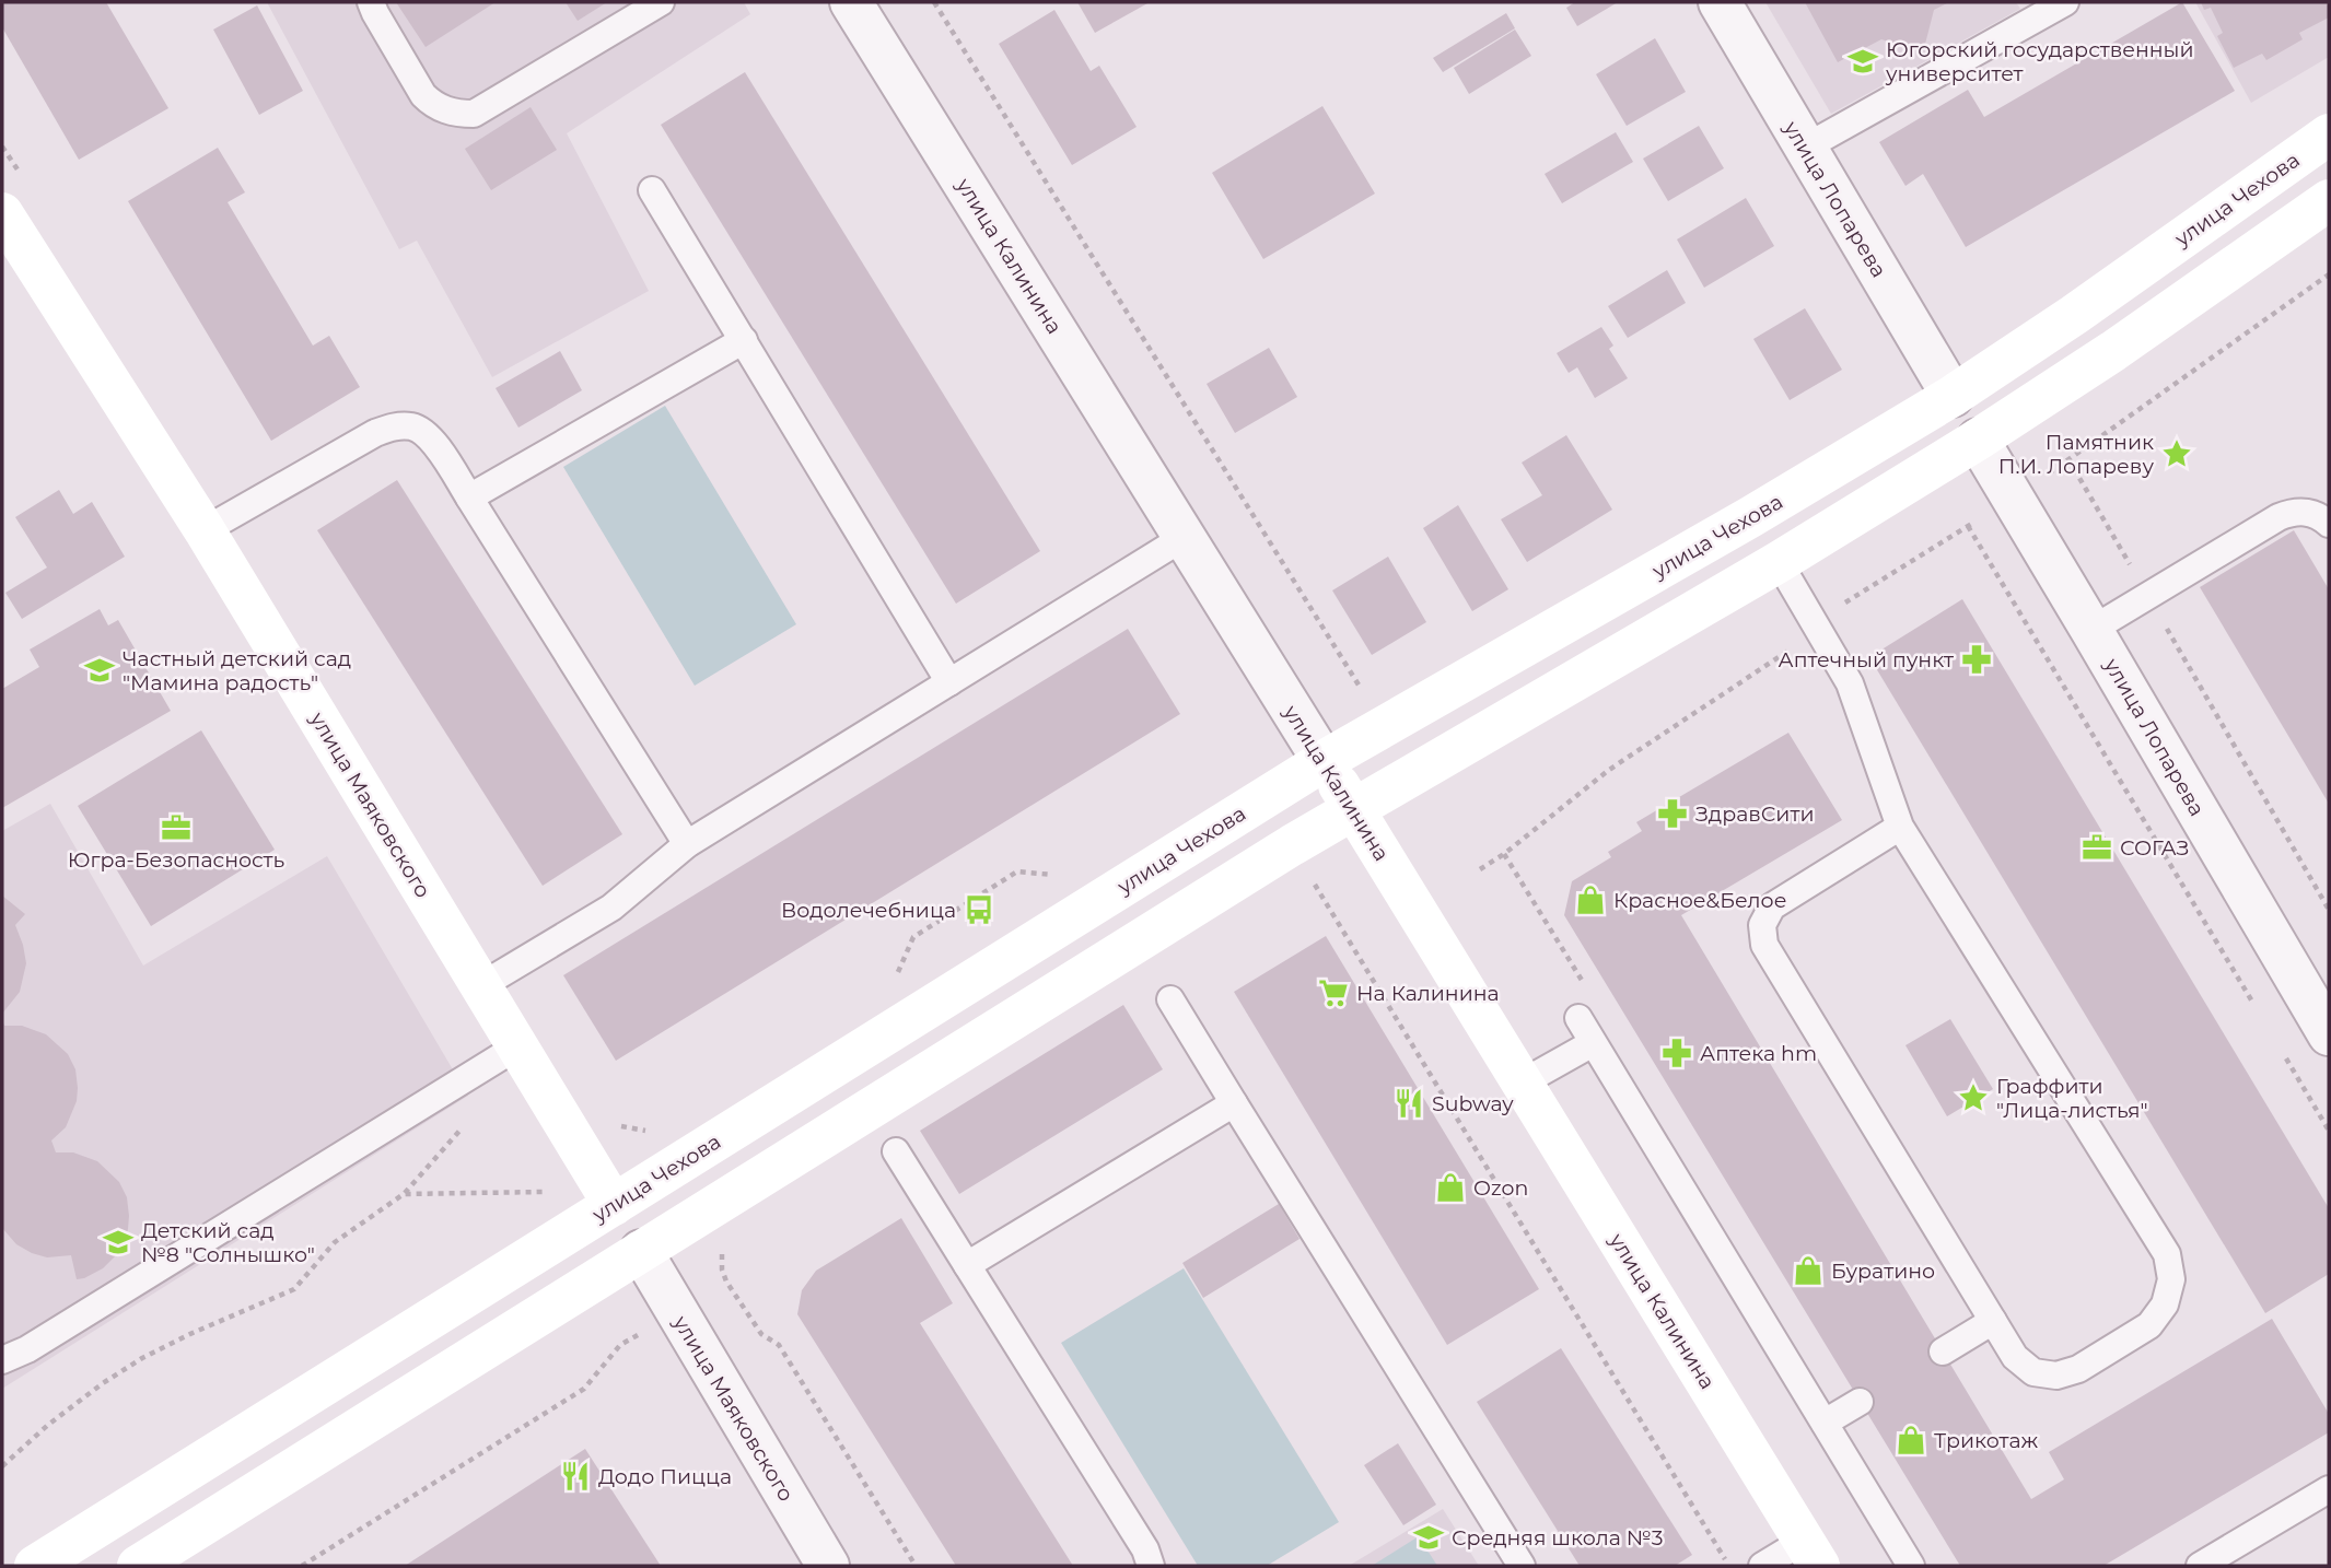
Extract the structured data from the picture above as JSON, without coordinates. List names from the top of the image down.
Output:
{
  "streets": {
    "main road": ["улица Чехова", "улица Калинина", "улица Маяковского"],
    "street": ["улица Лопарева"]
  },
  "crossings": [
    ["улица Лопарева", "улица Чехова"],
    ["улица Чехова", "улица Калинина"],
    ["улица Чехова", "улица Маяковского"]
  ],
  "places": {
    "school or university": [
      "Югорский государственный университет",
      "Частный детский сад \"Мамина радость\"",
      "Детский сад №8 \"Солнышко\"",
      "Средняя школа №3"
    ],
    "place": ["Памятник П.И. Лопареву", "Граффити \"Лица-листья\""],
    "pharmacy": ["Аптечный пункт", "ЗдравСити", "Аптека hm"],
    "office": ["Югра-Безопасность", "СОГАЗ"],
    "shop": [
      "Красное&Белое",
      "Ozon",
      "Буратино",
      "Трикотаж"
    ],
    "bus stop": ["Водолечебница"],
    "supermarket": ["На Калинина"],
    "restaurant": ["Subway", "Додо Пицца"]
  }
}
